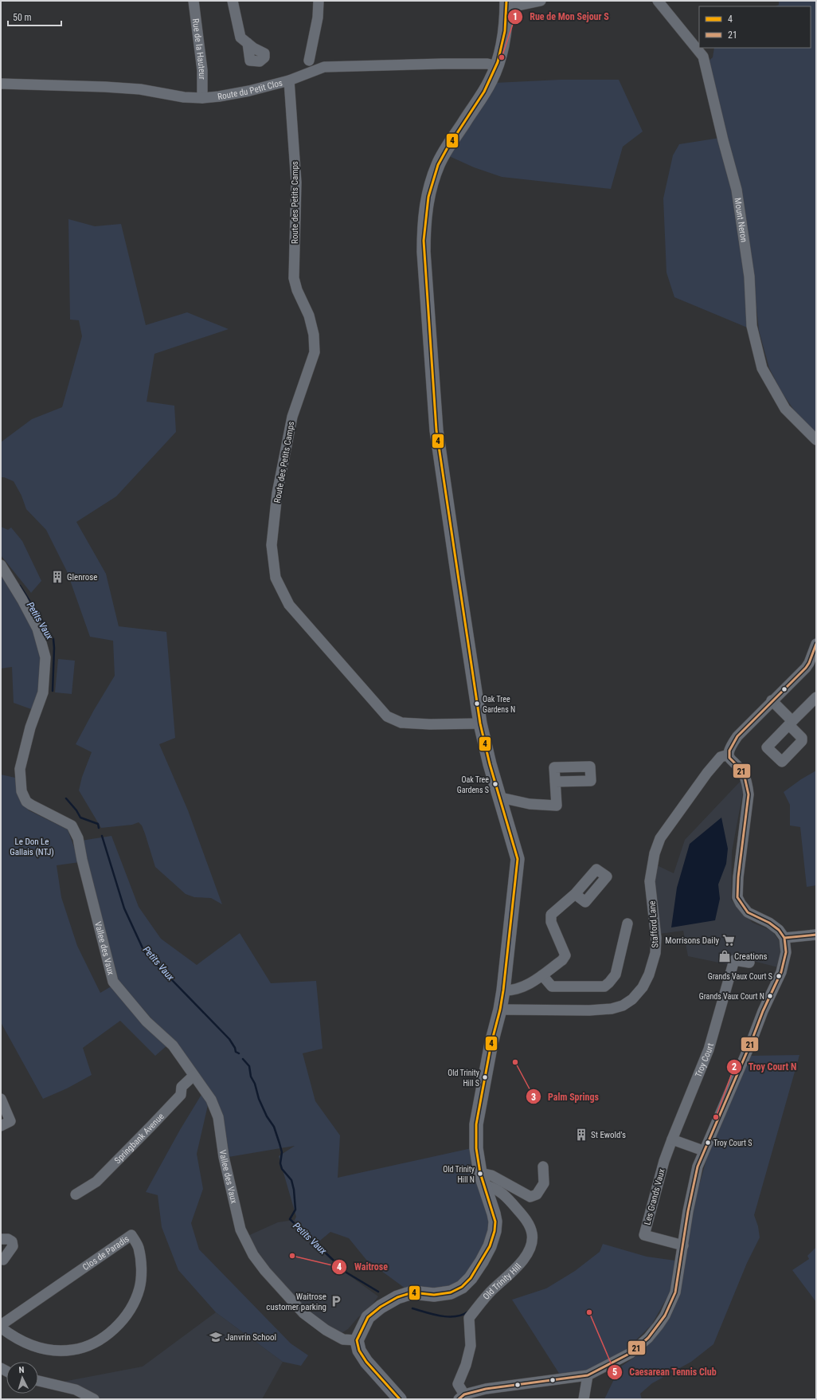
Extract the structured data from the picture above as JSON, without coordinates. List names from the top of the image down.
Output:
{
  "streets": {
    "street": [
      "Rue de la Hauteur",
      "Route du Petit Clos",
      "Route des Petits Camps",
      "Mount Neron",
      "Stafford Lane",
      "Vallee des Vaux",
      "Troy Court",
      "Springbank Avenue",
      "Les Grands Vaux",
      "Clos de Paradis",
      "Old Trinity Hill"
    ]
  },
  "crossings": [
    ["Rue de la Hauteur", "Route du Petit Clos"],
    ["Route du Petit Clos", "Route des Petits Camps"],
    ["Vallee des Vaux", "Springbank Avenue"],
    ["Troy Court", "Les Grands Vaux"]
  ],
  "water": ["Petits Vaux"],
  "parks": ["Le Don Le Gallais (NTJ)"],
  "places": {
    "other": [
      "Rue de Mon Sejour S",
      "Oak Tree Gardens N",
      "Oak Tree Gardens S",
      "Grands Vaux Court S",
      "Grands Vaux Court N",
      "Palm Springs",
      "Old Trinity Hill S",
      "Troy Court N",
      "Troy Court S",
      "Old Trinity Hill N",
      "Waitrose",
      "Caesarean Tennis Club"
    ],
    "building": ["Glenrose", "St Ewold's"],
    "supermarket": ["Morrisons Daily"],
    "shop": ["Creations"],
    "parking": ["Waitrose customer parking"],
    "school or university": ["Janvrin School"]
  },
  "lines": ["transit line 4", "transit line 21"],
  "legend": ["4", "21"],
  "scale_bar": "50 m",
  "north": "top"
}
